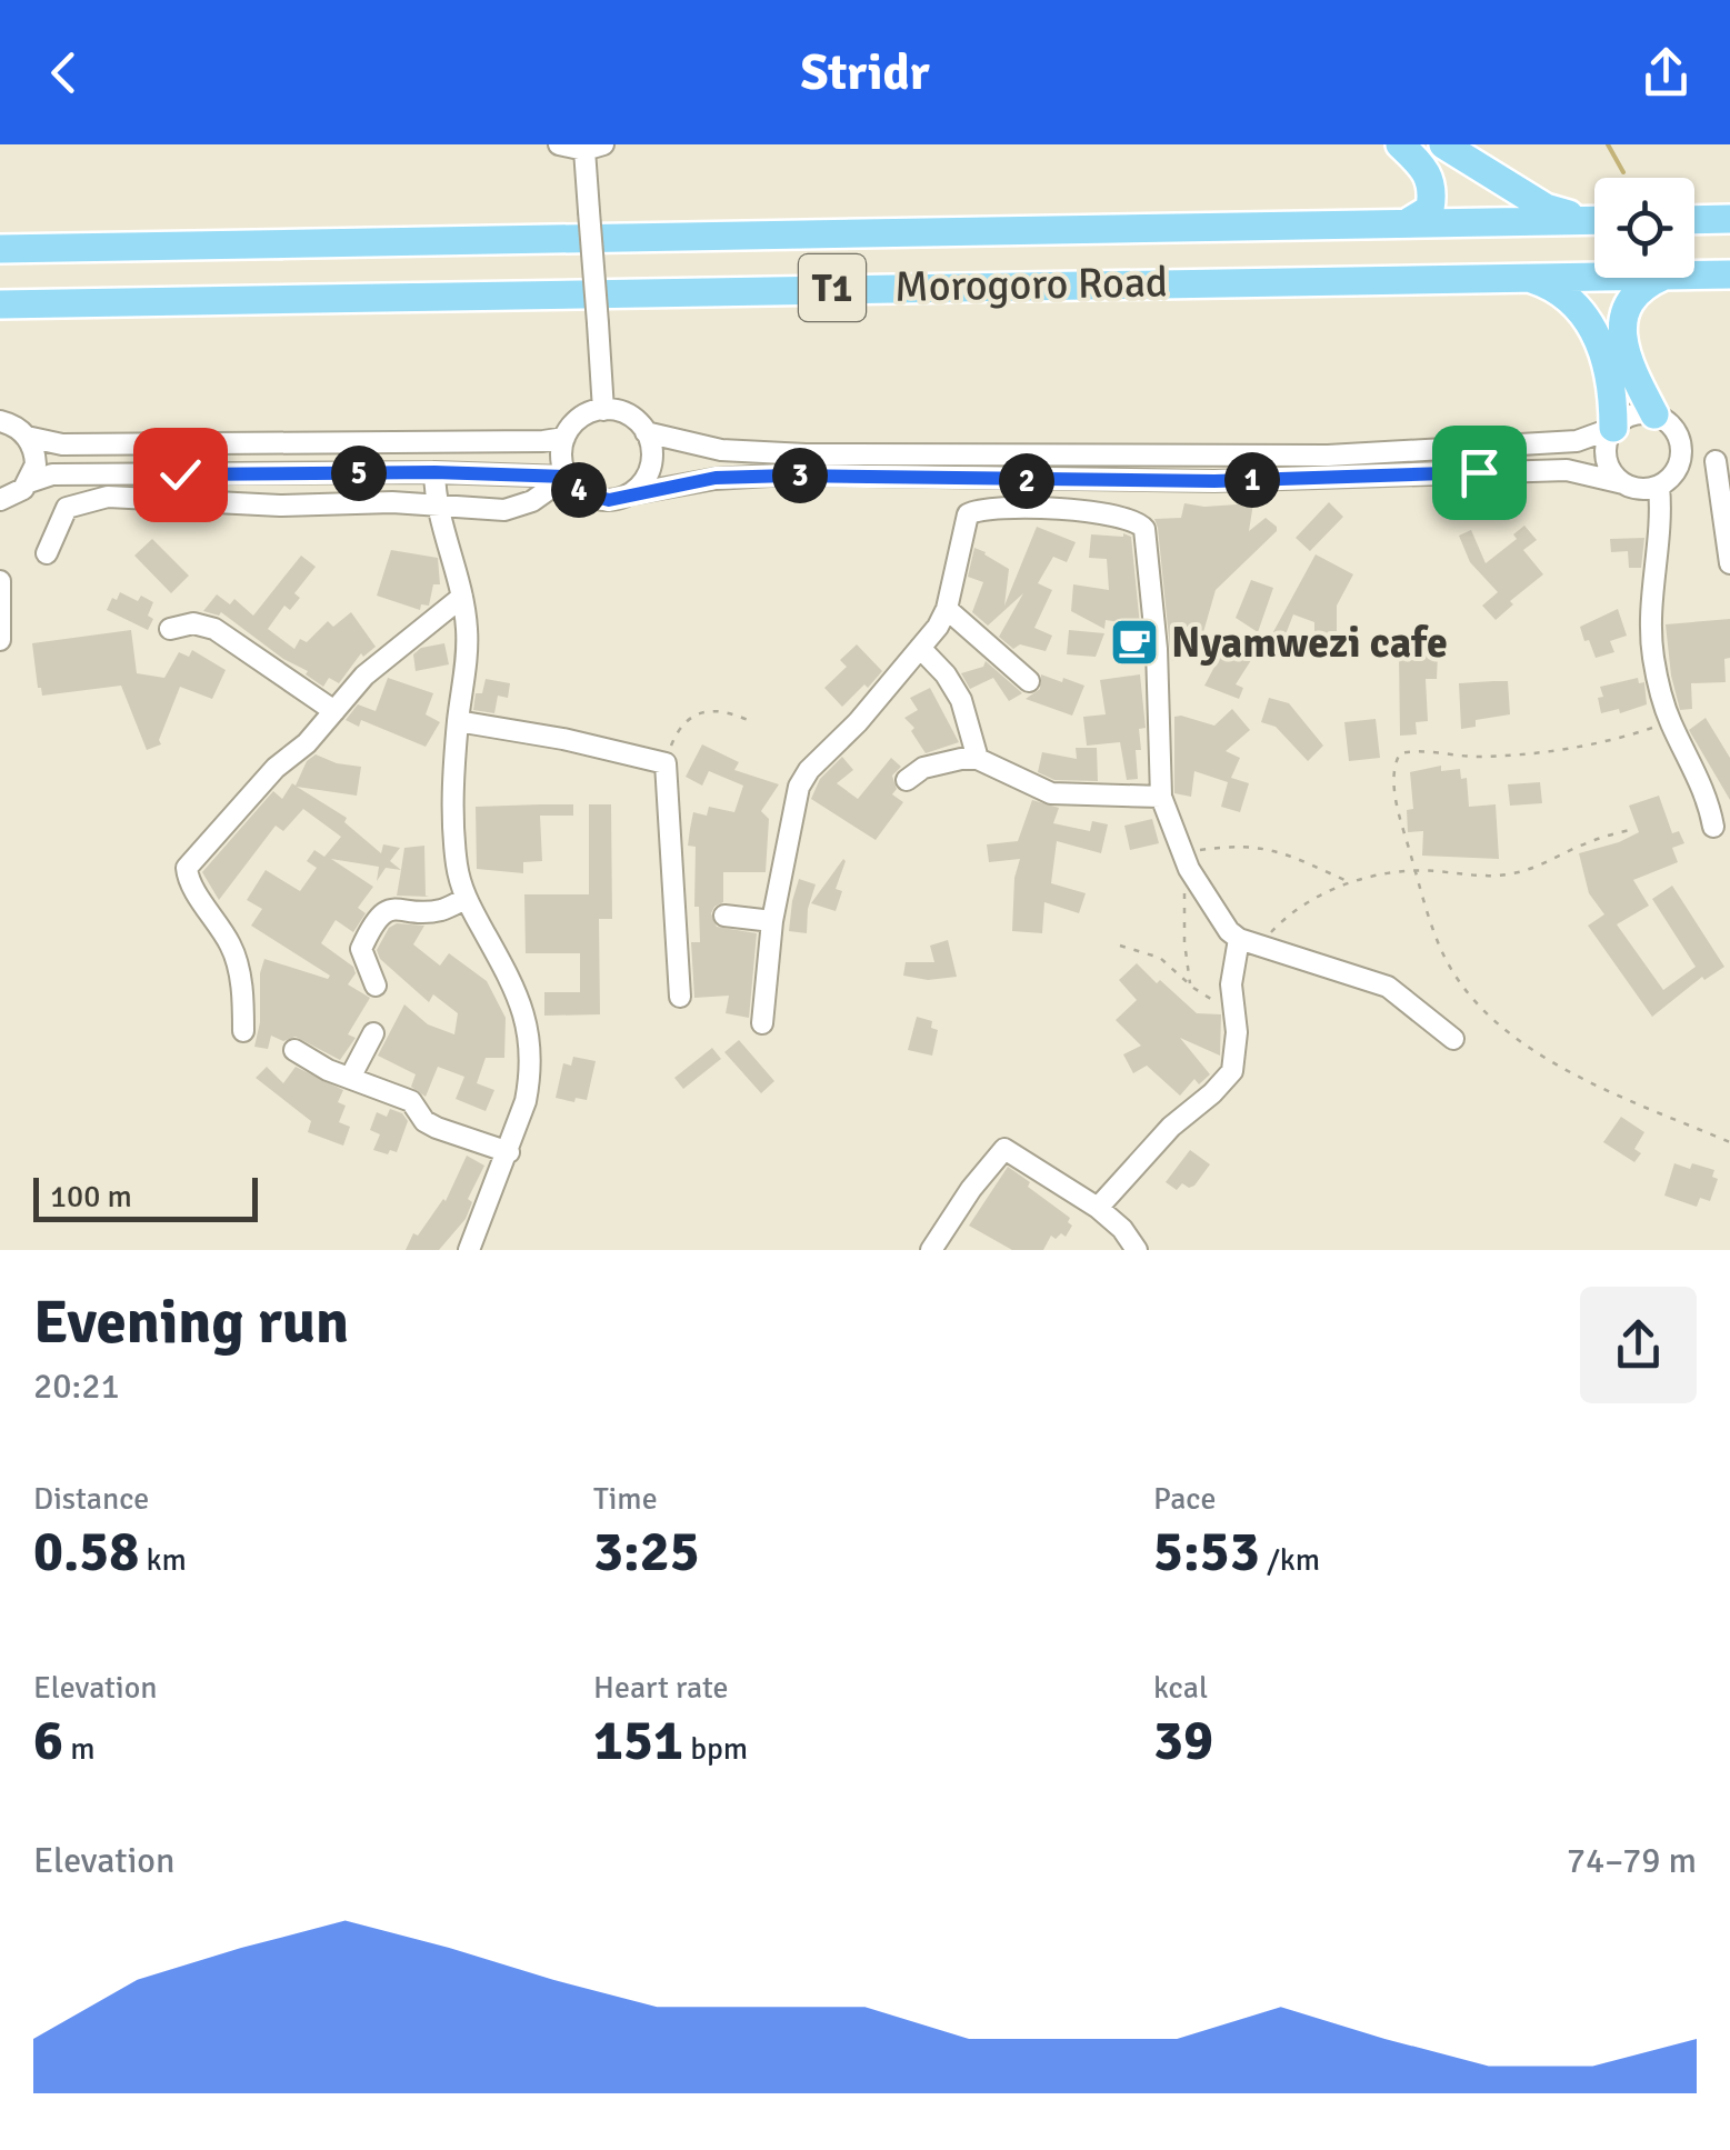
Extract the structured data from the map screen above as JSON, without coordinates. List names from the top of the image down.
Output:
{
  "streets": {
    "highway": ["Morogoro Road", "T1"]
  },
  "places": {
    "cafe": ["Nyamwezi cafe"]
  },
  "scale_bar": "100 m",
  "page": {
    "header": "Stridr",
    "pins": [
      "5",
      "3",
      "1",
      "2",
      "4"
    ],
    "scale": "100 m",
    "heading": ["Evening run", "20:21"],
    "stats": [
      ["Distance", "0.58 km"],
      ["Time", "3:25"],
      ["Pace", "5:53 /km"],
      ["Elevation", "6 m"],
      ["Heart rate", "151 bpm"],
      ["kcal", "39"]
    ],
    "chart": ["Elevation", "74–79 m"]
  }
}
